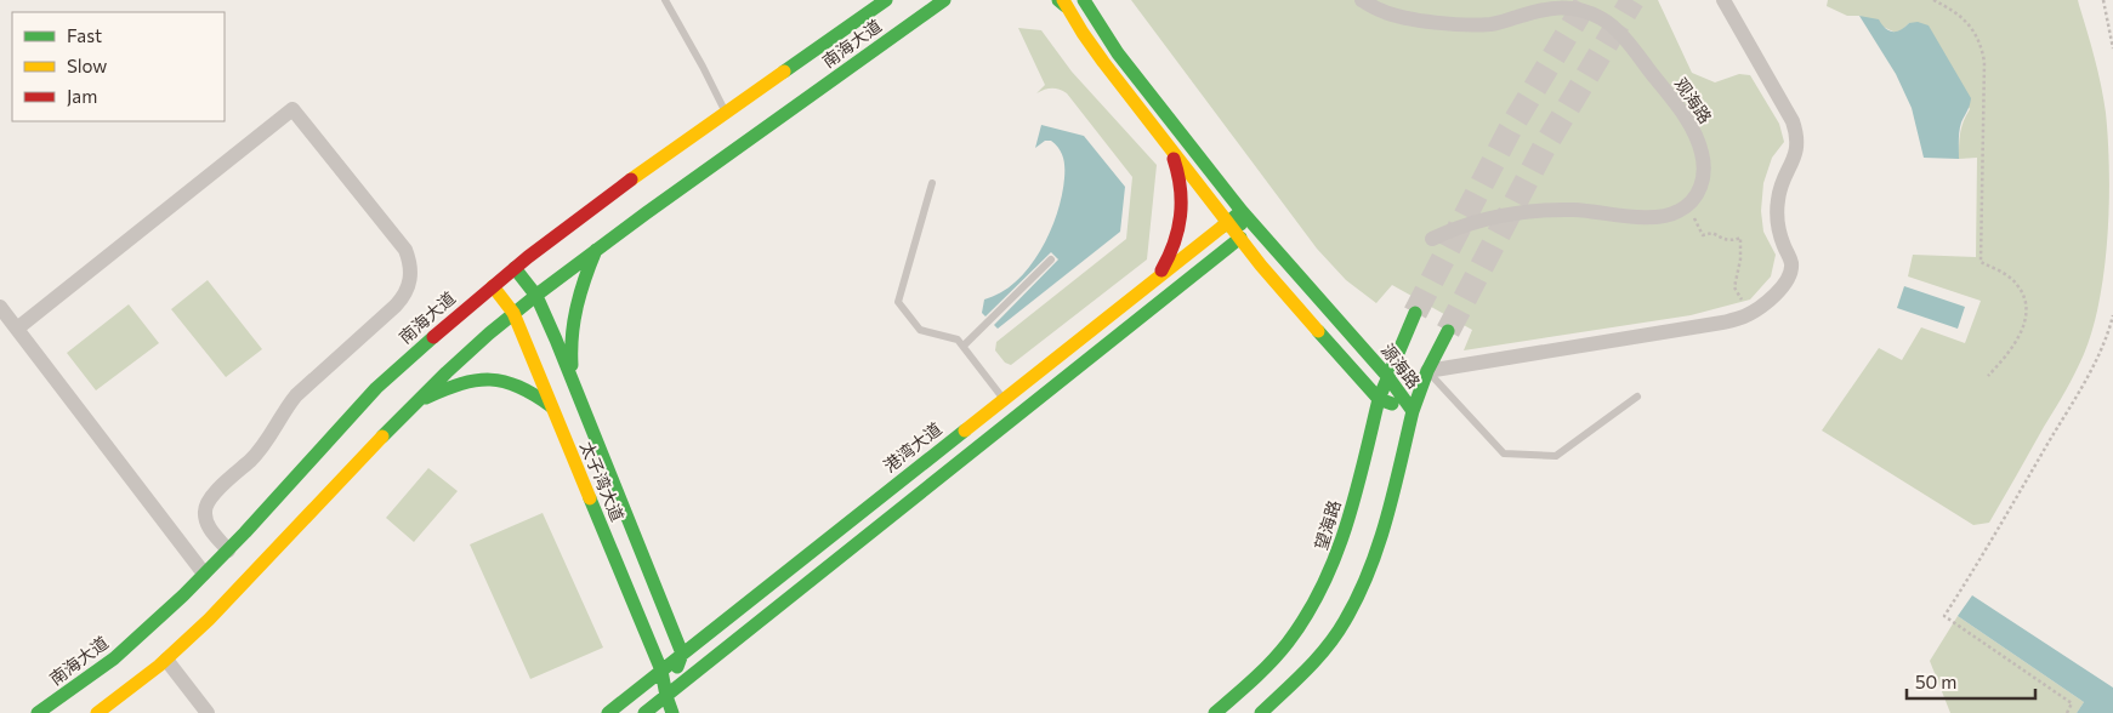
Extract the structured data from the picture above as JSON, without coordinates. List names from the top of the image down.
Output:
{
  "streets": {
    "main road": [
      "南海大道",
      "源海路",
      "港湾大道",
      "太子湾大道",
      "望海路"
    ],
    "street": ["观海路"]
  },
  "crossings": [
    ["南海大道", "太子湾大道"],
    ["源海路", "港湾大道"],
    ["源海路", "望海路"],
    ["港湾大道", "太子湾大道"]
  ],
  "legend": ["Fast", "Slow", "Jam"],
  "scale_bar": "50 m"
}
